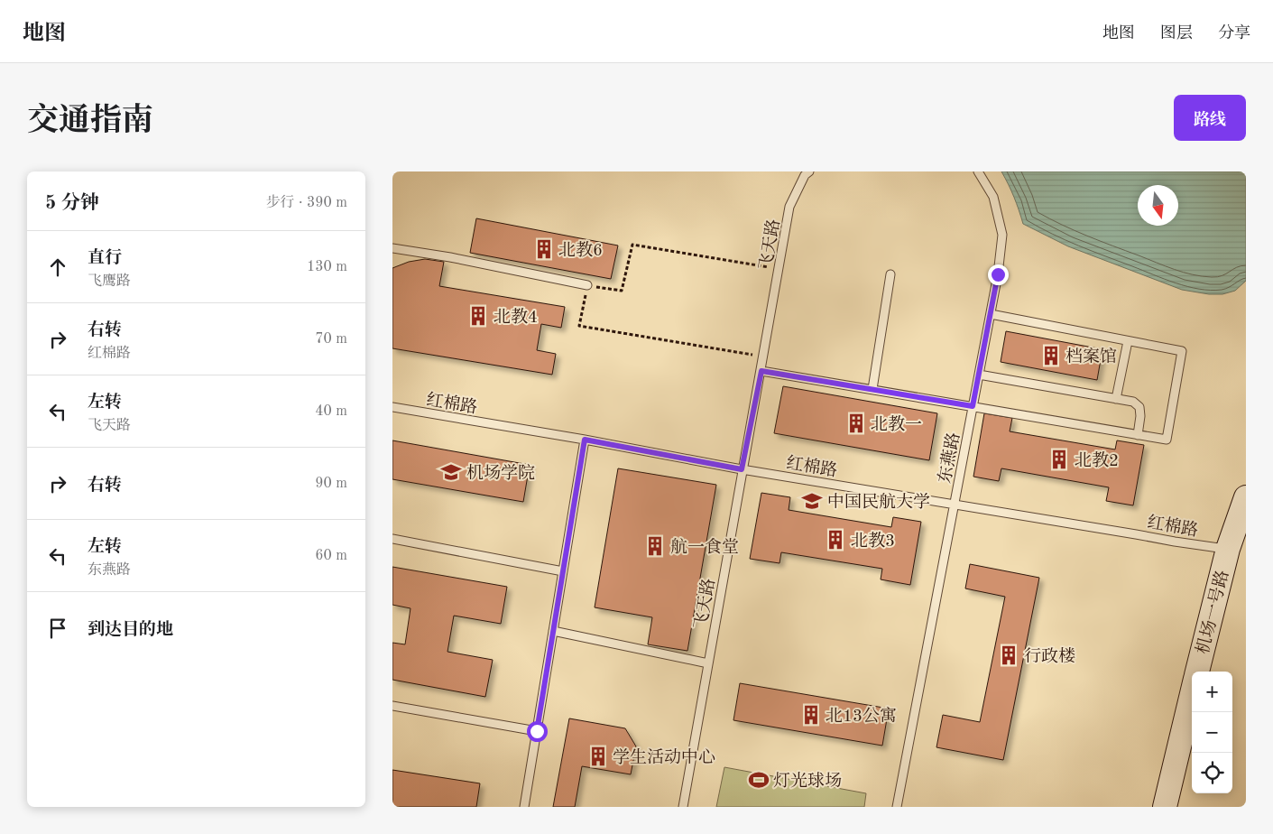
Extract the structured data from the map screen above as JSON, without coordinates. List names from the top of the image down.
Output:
{
  "streets": {
    "main road": ["机场一号路"],
    "lane": ["飞天路", "红棉路", "东燕路"]
  },
  "crossings": [
    ["飞天路", "红棉路"],
    ["红棉路", "东燕路"],
    ["红棉路", "机场一号路"]
  ],
  "places": {
    "building": [
      "北教6",
      "北教4",
      "档案馆",
      "北教一",
      "北教2",
      "北教3",
      "航一食堂",
      "行政楼",
      "北13公寓",
      "学生活动中心"
    ],
    "school or university": ["机场学院", "中国民航大学"],
    "sports": ["灯光球场"]
  },
  "north": "bottom",
  "page": {
    "header": "地图",
    "nav": ["地图", "图层", "分享"],
    "title": "交通指南",
    "buttons": "路线",
    "heading": ["5 分钟", "步行 · 390 m"],
    "list": [
      ["直行", "飞鹰路", "130 m"],
      ["右转", "红棉路", "70 m"],
      ["左转", "飞天路", "40 m"],
      ["右转", "90 m"],
      ["左转", "东燕路", "60 m"],
      "到达目的地"
    ],
    "map_buttons": ["+", "−"]
  }
}
